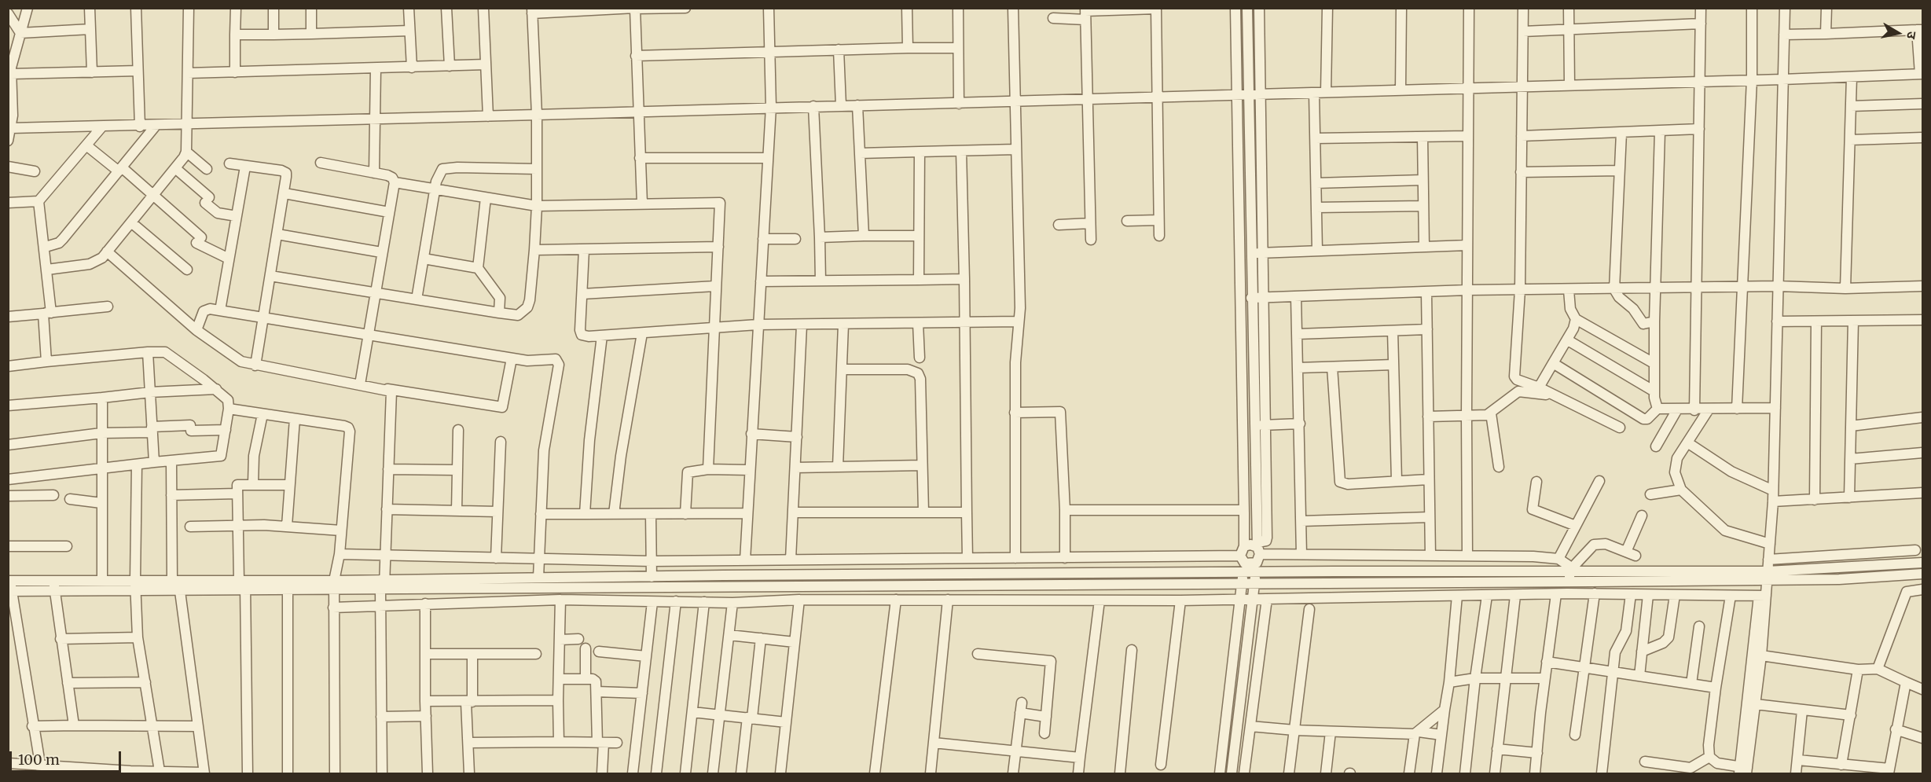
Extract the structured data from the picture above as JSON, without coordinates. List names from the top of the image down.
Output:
{
  "scale_bar": "100 m",
  "north": "right"
}
